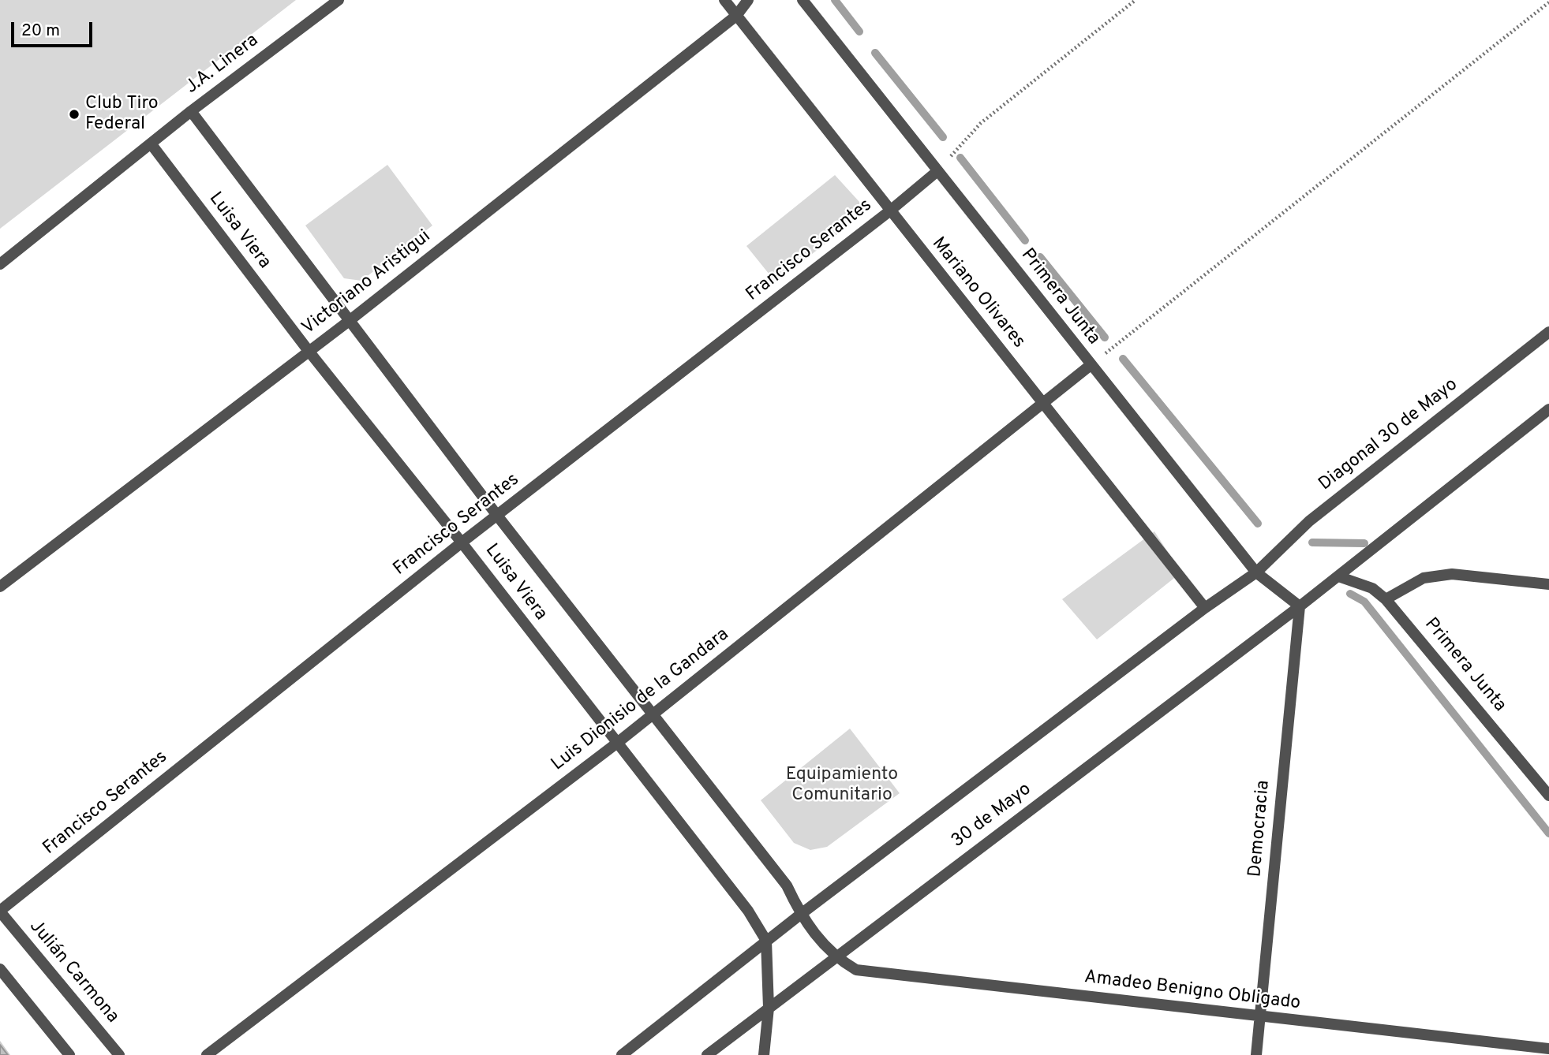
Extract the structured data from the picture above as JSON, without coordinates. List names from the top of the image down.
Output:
{
  "streets": {
    "street": [
      "J.A. Linera",
      "Luisa Viera",
      "Francisco Serantes",
      "Victoriano Aristigui",
      "Mariano Olivares",
      "Primera Junta",
      "Diagonal 30 de Mayo",
      "Luis Dionisio de la Gandara",
      "30 de Mayo",
      "Democracia",
      "Julián Carmona",
      "Amadeo Benigno Obligado"
    ]
  },
  "crossings": [
    ["J.A. Linera", "Luisa Viera"],
    ["Luisa Viera", "Francisco Serantes"],
    ["Luisa Viera", "Victoriano Aristigui"],
    ["Luisa Viera", "Luis Dionisio de la Gandara"],
    ["Luisa Viera", "30 de Mayo"],
    ["Luisa Viera", "Amadeo Benigno Obligado"],
    ["Francisco Serantes", "Mariano Olivares"],
    ["Francisco Serantes", "Primera Junta"],
    ["Francisco Serantes", "Julián Carmona"],
    ["Victoriano Aristigui", "Mariano Olivares"],
    ["Mariano Olivares", "Diagonal 30 de Mayo"],
    ["Mariano Olivares", "Luis Dionisio de la Gandara"],
    ["Mariano Olivares", "30 de Mayo"],
    ["Primera Junta", "Diagonal 30 de Mayo"],
    ["Primera Junta", "Luis Dionisio de la Gandara"],
    ["Primera Junta", "30 de Mayo"],
    ["Primera Junta", "Democracia"],
    ["Diagonal 30 de Mayo", "30 de Mayo"],
    ["30 de Mayo", "Democracia"],
    ["30 de Mayo", "Amadeo Benigno Obligado"],
    ["Democracia", "Amadeo Benigno Obligado"]
  ],
  "parks": ["Equipamiento Comunitario"],
  "places": ["Club Tiro Federal"],
  "scale_bar": "20 m"
}
